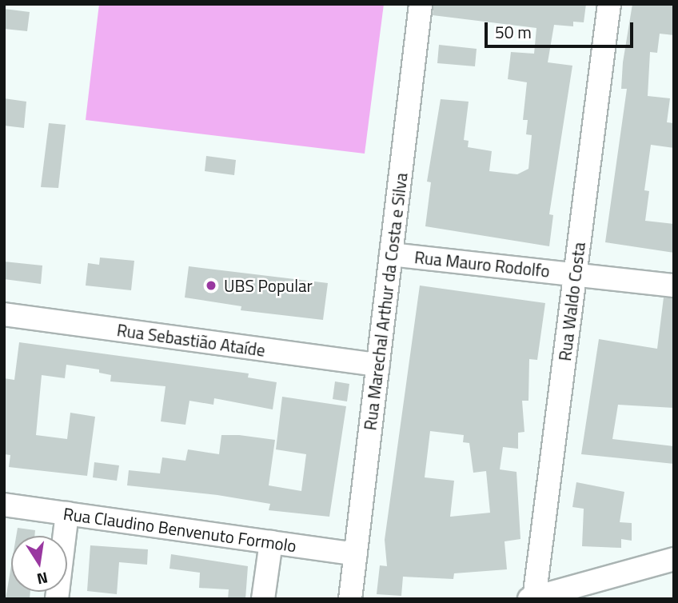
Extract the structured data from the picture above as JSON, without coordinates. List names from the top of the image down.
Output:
{
  "streets": {
    "street": [
      "Rua Mauro Rodolfo",
      "Rua Marechal Arthur da Costa e Silva",
      "Rua Waldo Costa",
      "Rua Sebastião Ataíde",
      "Rua Claudino Benvenuto Formolo"
    ]
  },
  "crossings": [
    ["Rua Mauro Rodolfo", "Rua Marechal Arthur da Costa e Silva"],
    ["Rua Mauro Rodolfo", "Rua Waldo Costa"],
    ["Rua Marechal Arthur da Costa e Silva", "Rua Sebastião Ataíde"],
    ["Rua Marechal Arthur da Costa e Silva", "Rua Claudino Benvenuto Formolo"]
  ],
  "places": ["UBS Popular"],
  "scale_bar": "50 m",
  "north": "bottom"
}
